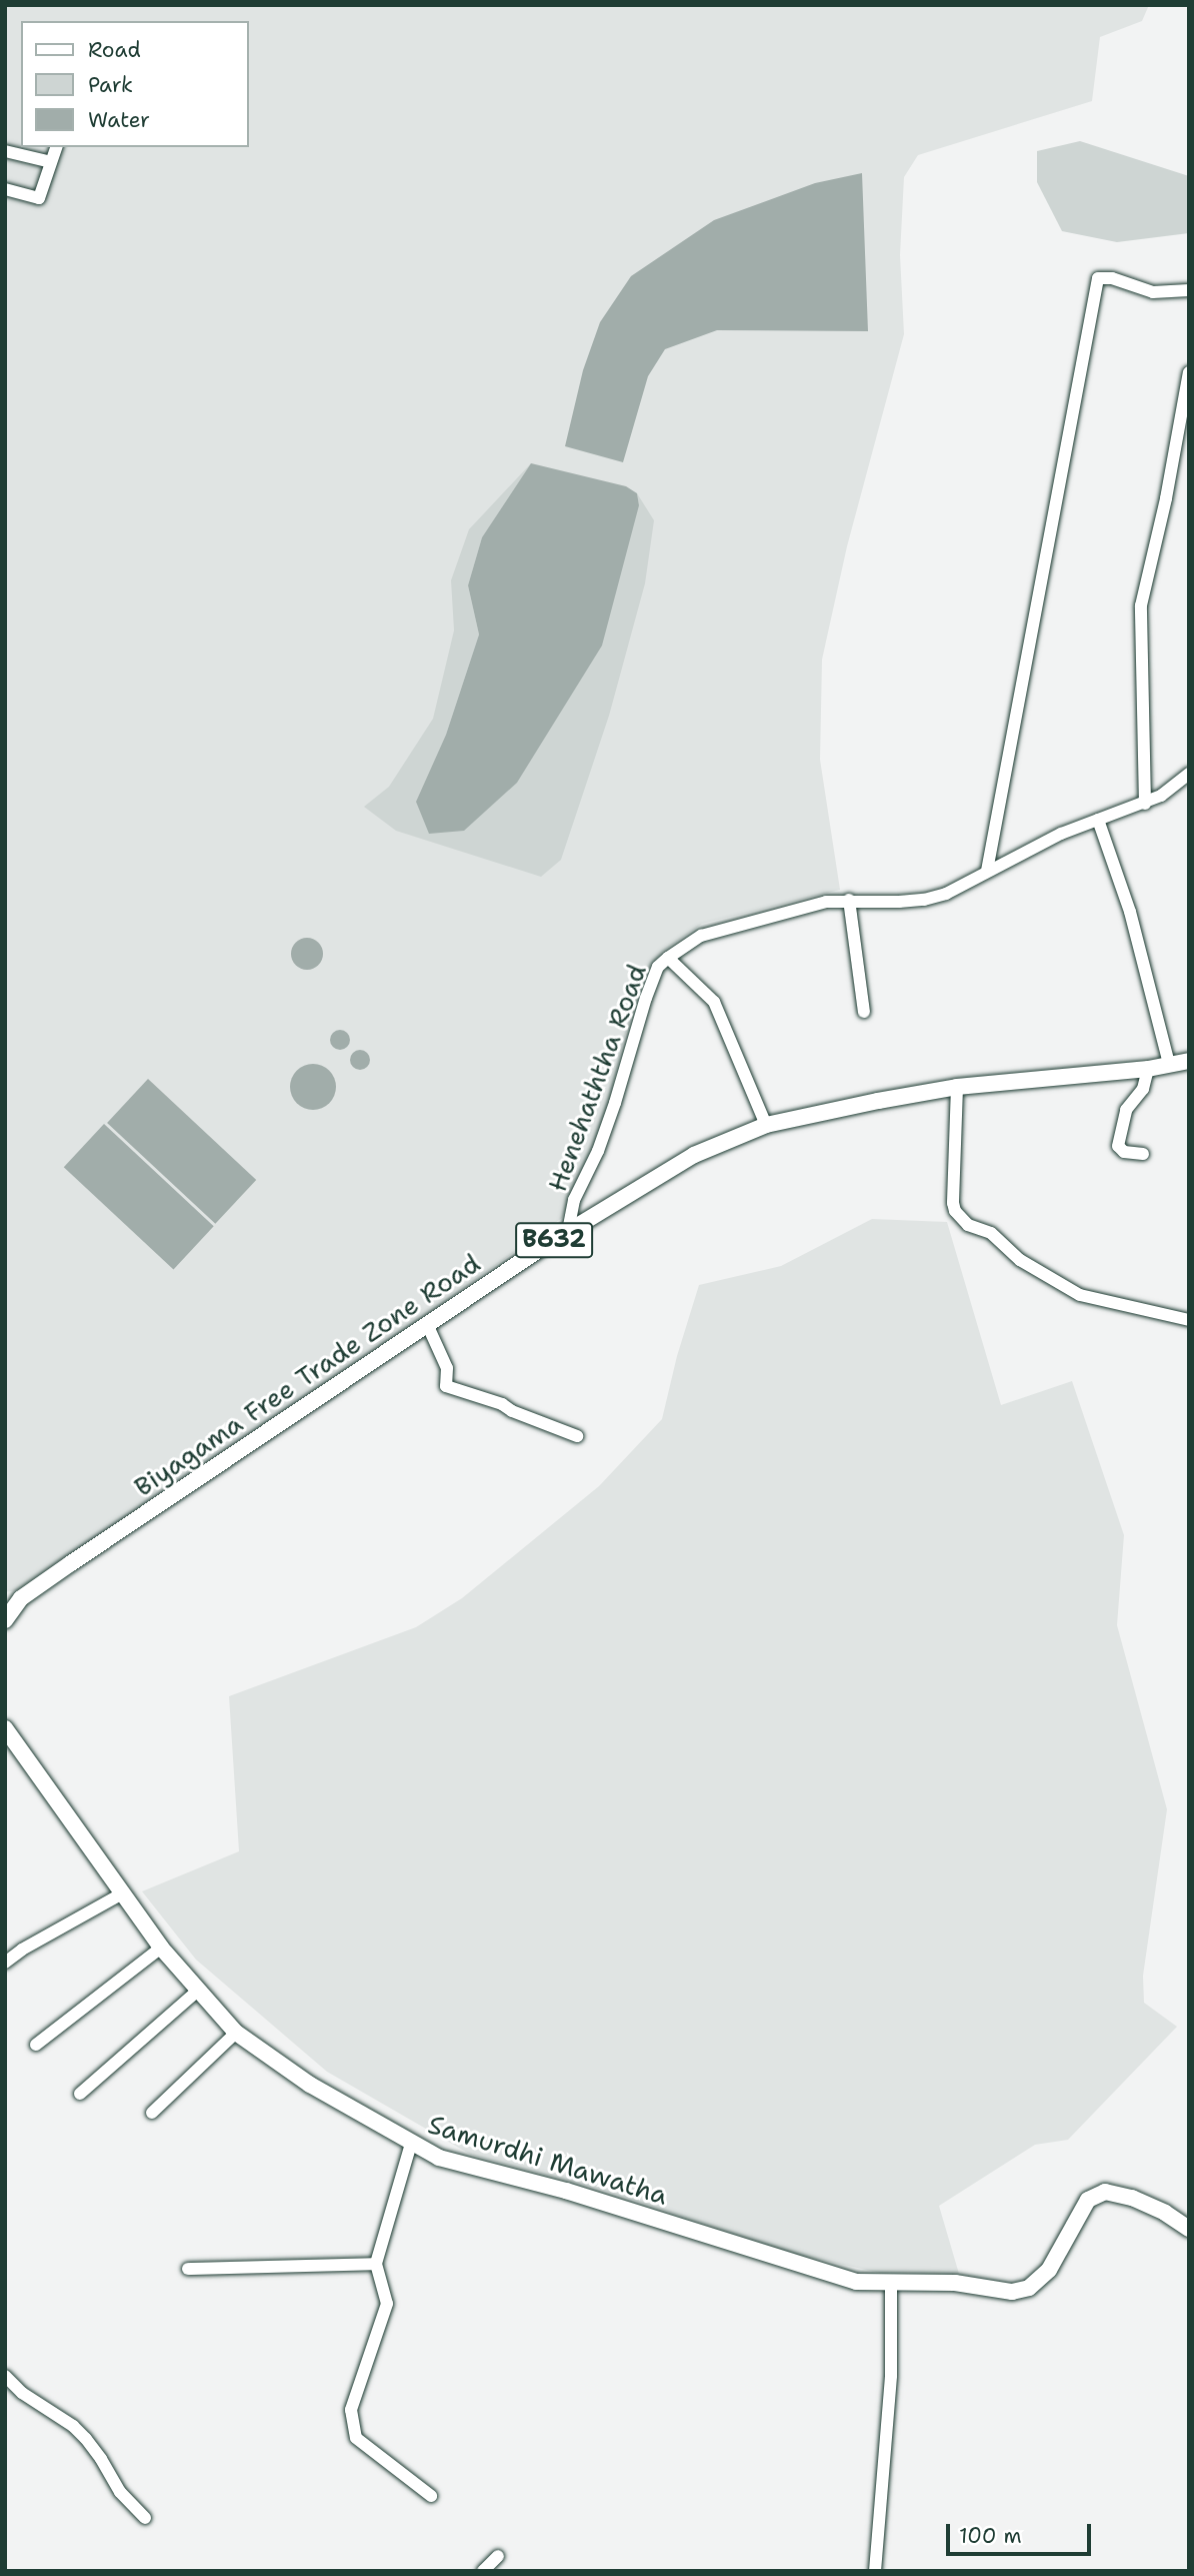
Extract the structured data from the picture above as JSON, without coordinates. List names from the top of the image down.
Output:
{
  "streets": {
    "main road": ["B632", "Biyagama Free Trade Zone Road", "Samurdhi Mawatha"],
    "street": ["Henehaththa Road"]
  },
  "crossings": [
    ["Henehaththa Road", "Biyagama Free Trade Zone Road"]
  ],
  "legend": ["Road", "Park", "Water"],
  "scale_bar": "100 m"
}
